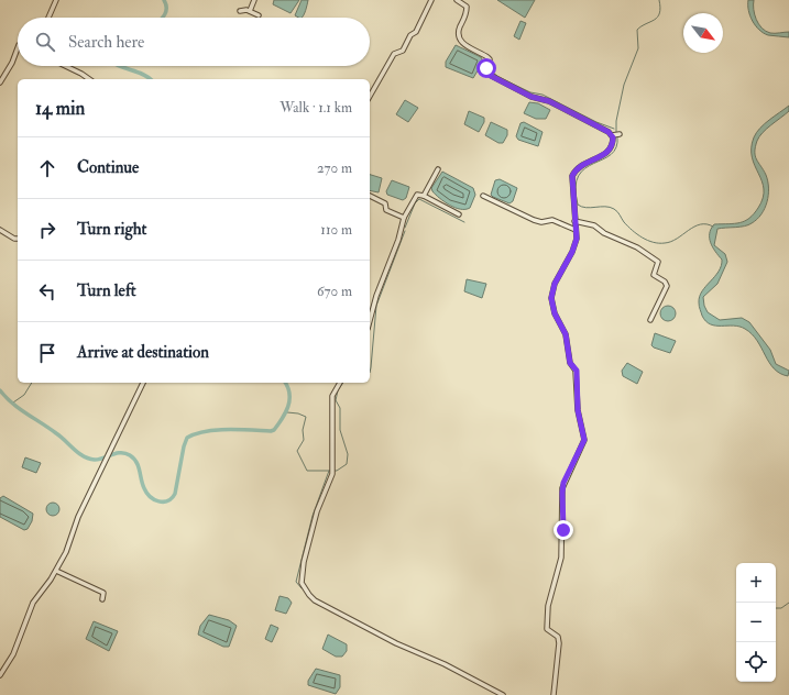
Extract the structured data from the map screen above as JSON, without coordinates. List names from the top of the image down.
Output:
{
  "north": "bottom right",
  "page": {
    "search": "Search here",
    "heading": ["14 min", "Walk · 1.1 km"],
    "list": [
      ["Continue", "270 m"],
      ["Turn right", "110 m"],
      ["Turn left", "670 m"],
      "Arrive at destination"
    ],
    "map_buttons": ["+", "−"]
  }
}
